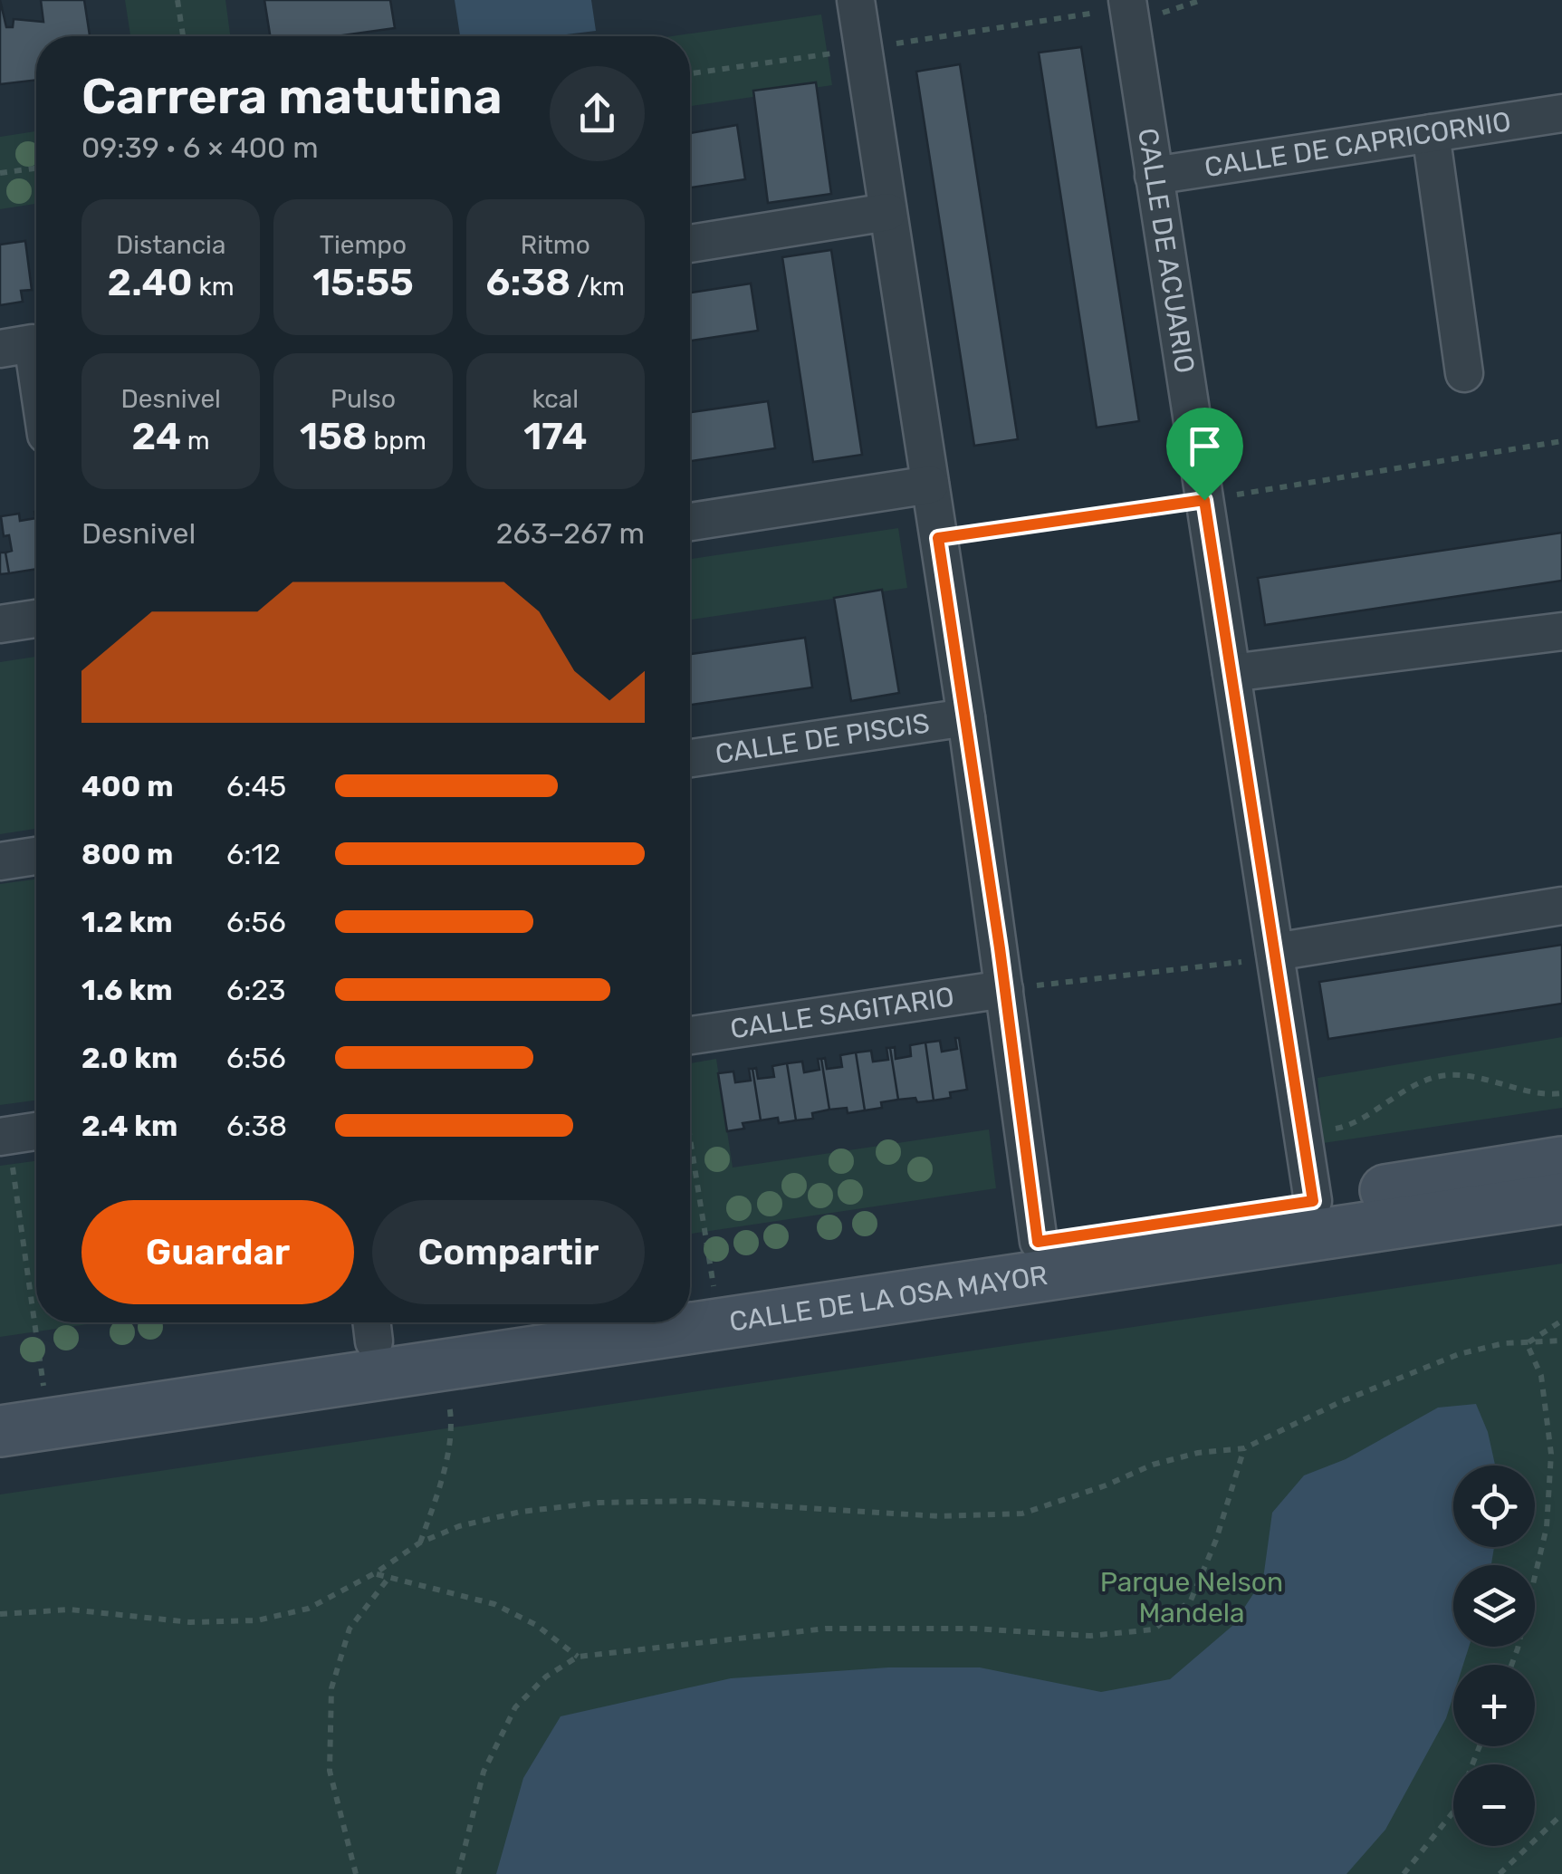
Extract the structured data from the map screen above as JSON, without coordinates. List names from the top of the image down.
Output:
{
  "streets": {
    "street": [
      "CALLE DE CAPRICORNIO",
      "CALLE DE ACUARIO",
      "CALLE DE PISCIS",
      "CALLE SAGITARIO",
      "CALLE DE LA OSA MAYOR"
    ]
  },
  "crossings": [
    ["CALLE DE CAPRICORNIO", "CALLE DE ACUARIO"],
    ["CALLE DE ACUARIO", "CALLE DE LA OSA MAYOR"],
    ["CALLE DE PISCIS", "CALLE SAGITARIO"],
    ["CALLE DE PISCIS", "CALLE DE LA OSA MAYOR"]
  ],
  "parks": ["Parque Nelson Mandela"],
  "page": {
    "heading": ["Carrera matutina", "09:39 · 6 × 400 m"],
    "stats": [
      ["Distancia", "2.40 km"],
      ["Tiempo", "15:55"],
      ["Ritmo", "6:38 /km"],
      ["Desnivel", "24 m"],
      ["Pulso", "158 bpm"],
      ["kcal", "174"]
    ],
    "chart": ["Desnivel", "263–267 m"],
    "list": [
      {
        "name": "400 m",
        "note": "6:45"
      },
      {
        "name": "800 m",
        "note": "6:12"
      },
      {
        "name": "1.2 km",
        "note": "6:56"
      },
      {
        "name": "1.6 km",
        "note": "6:23"
      },
      {
        "name": "2.0 km",
        "note": "6:56"
      },
      {
        "name": "2.4 km",
        "note": "6:38"
      }
    ],
    "buttons": ["Guardar", "Compartir"],
    "map_buttons": ["+", "−"]
  }
}
